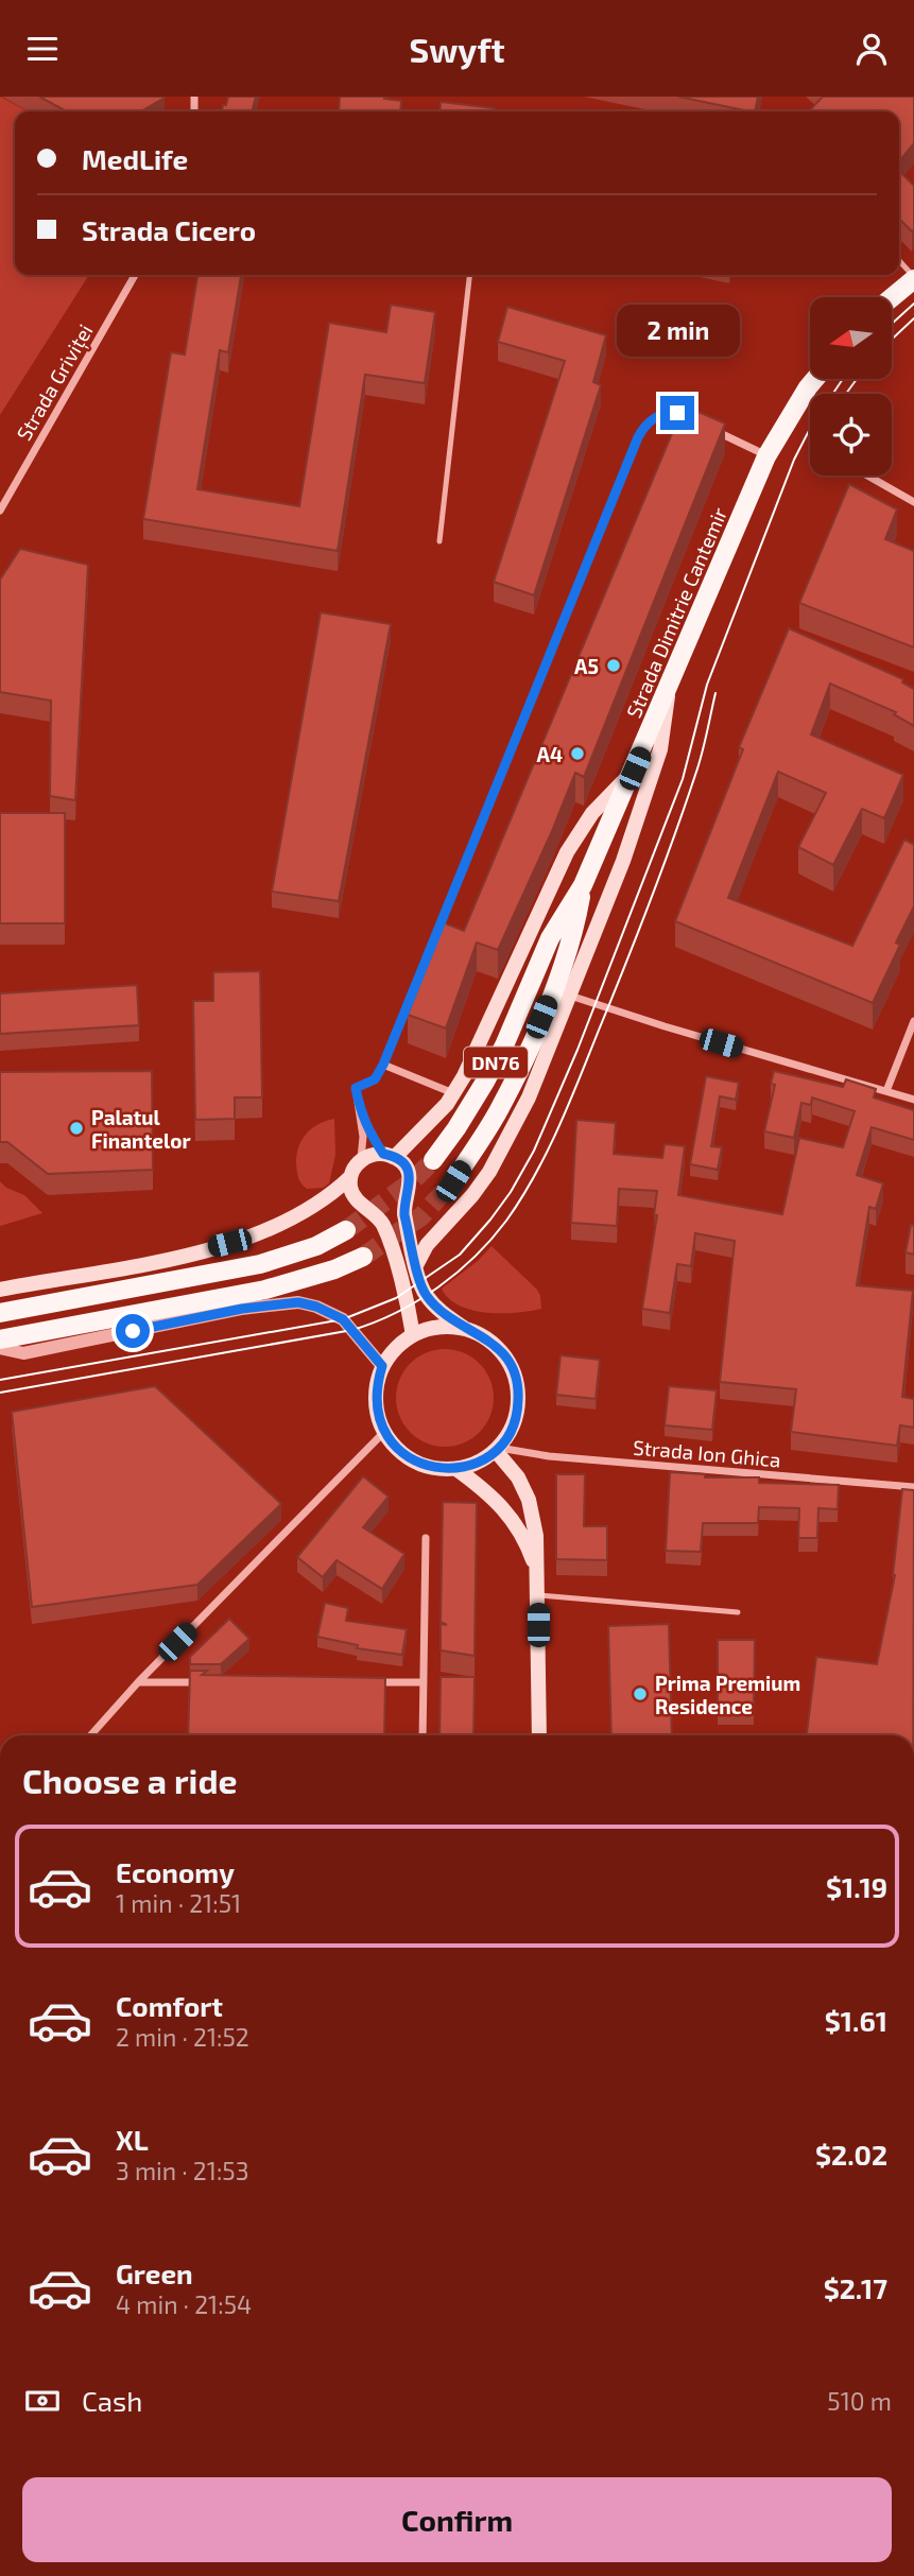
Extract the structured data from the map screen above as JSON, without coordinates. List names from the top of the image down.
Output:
{
  "streets": {
    "main road": ["Strada Dimitrie Cantemir", "DN76"],
    "street": ["Strada Griviței", "Strada Ion Ghica"]
  },
  "places": [
    "A5",
    "A4",
    "Palatul Finantelor",
    "Prima Premium Residence"
  ],
  "north": "left",
  "page": {
    "header": "Swyft",
    "banner": ["MedLife", "Strada Cicero"],
    "bubble": "2 min",
    "heading": "Choose a ride",
    "list": [
      {
        "name": "Economy",
        "note": "1 min · 21:51",
        "value": "$1.19"
      },
      {
        "name": "Comfort",
        "note": "2 min · 21:52",
        "value": "$1.61"
      },
      {
        "name": "XL",
        "note": "3 min · 21:53",
        "value": "$2.02"
      },
      {
        "name": "Green",
        "note": "4 min · 21:54",
        "value": "$2.17"
      }
    ],
    "pay": ["Cash", "510 m"],
    "buttons": "Confirm"
  }
}
